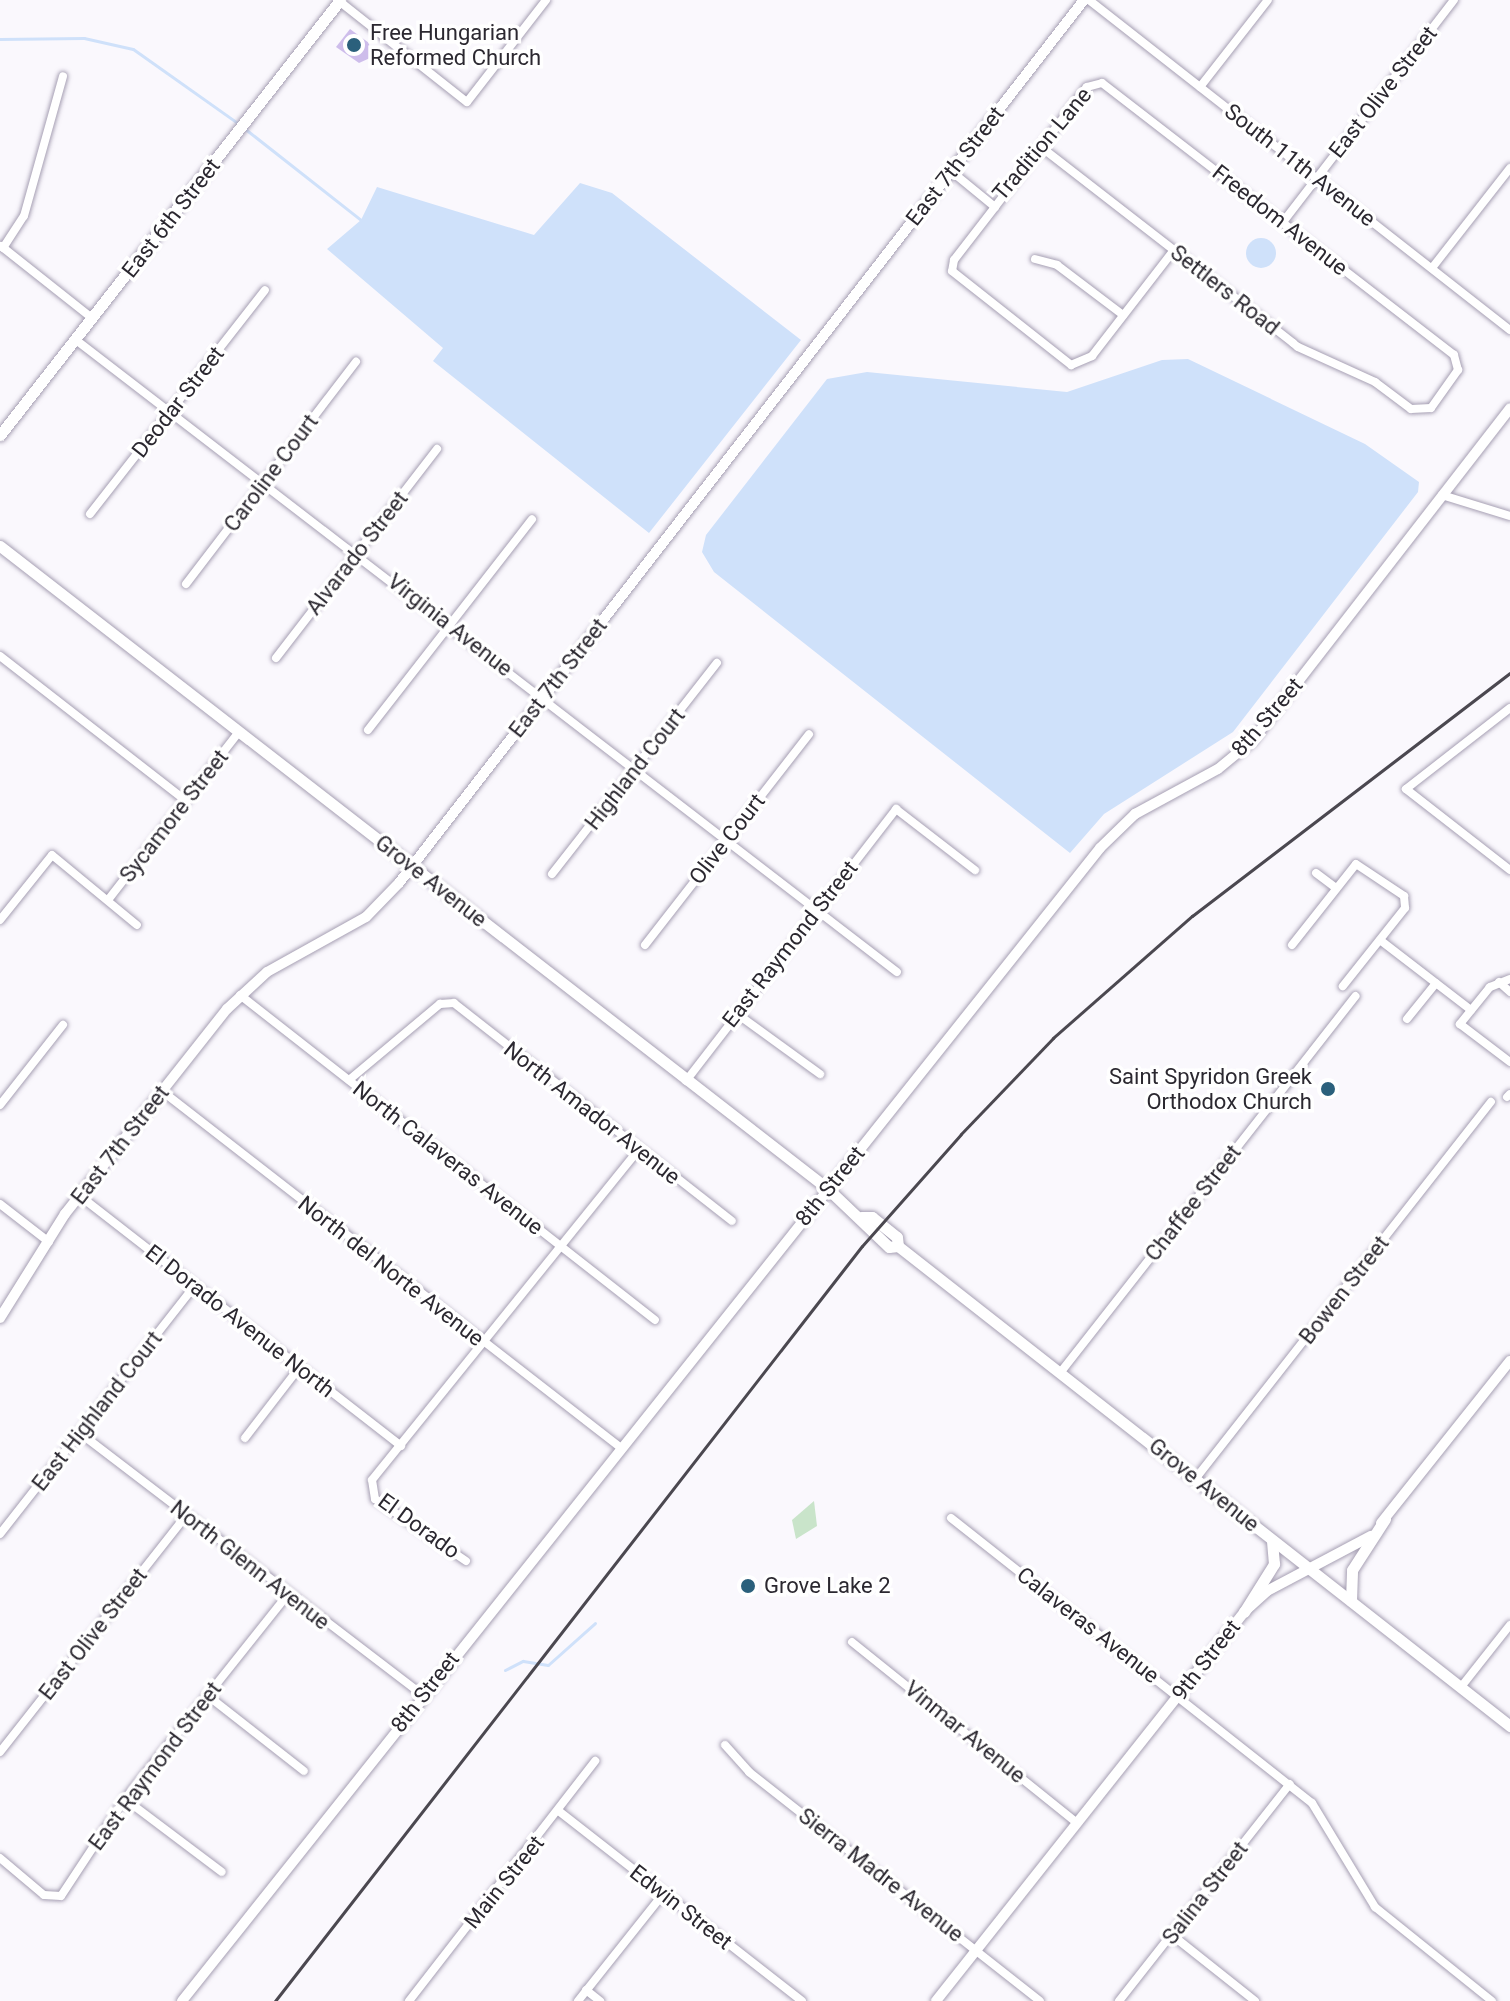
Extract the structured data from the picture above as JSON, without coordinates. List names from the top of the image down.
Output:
{
  "streets": {
    "main road": ["East 6th Street", "Grove Avenue"],
    "street": [
      "East Olive Street",
      "Tradition Lane",
      "South 11th Avenue",
      "East 7th Street",
      "Freedom Avenue",
      "Settlers Road",
      "Deodar Street",
      "Caroline Court",
      "Alvarado Street",
      "Virginia Avenue",
      "8th Street",
      "Highland Court",
      "Sycamore Street",
      "Olive Court",
      "East Raymond Street",
      "North Amador Avenue",
      "North Calaveras Avenue",
      "Chaffee Street",
      "North del Norte Avenue",
      "Bowen Street",
      "El Dorado Avenue North",
      "East Highland Court",
      "El Dorado",
      "North Glenn Avenue",
      "Calaveras Avenue",
      "9th Street",
      "Vinmar Avenue",
      "Sierra Madre Avenue",
      "Main Street",
      "Salina Street",
      "Edwin Street"
    ]
  },
  "crossings": [
    ["East Olive Street", "South 11th Avenue"],
    ["East Olive Street", "Freedom Avenue"],
    ["East Olive Street", "North Glenn Avenue"],
    ["Tradition Lane", "East 7th Street"],
    ["Tradition Lane", "Freedom Avenue"],
    ["Tradition Lane", "Settlers Road"],
    ["South 11th Avenue", "East 7th Street"],
    ["East 7th Street", "Virginia Avenue"],
    ["East 7th Street", "Grove Avenue"],
    ["East 7th Street", "North Calaveras Avenue"],
    ["East 7th Street", "North del Norte Avenue"],
    ["East 7th Street", "El Dorado Avenue North"],
    ["East 6th Street", "Virginia Avenue"],
    ["Freedom Avenue", "Settlers Road"],
    ["Deodar Street", "Virginia Avenue"],
    ["Caroline Court", "Virginia Avenue"],
    ["Alvarado Street", "Virginia Avenue"],
    ["Virginia Avenue", "Highland Court"],
    ["Virginia Avenue", "Olive Court"],
    ["Virginia Avenue", "East Raymond Street"],
    ["8th Street", "Grove Avenue"],
    ["8th Street", "North del Norte Avenue"],
    ["8th Street", "North Glenn Avenue"],
    ["Sycamore Street", "Grove Avenue"],
    ["Grove Avenue", "East Raymond Street"],
    ["Grove Avenue", "Chaffee Street"],
    ["Grove Avenue", "Bowen Street"],
    ["Grove Avenue", "9th Street"],
    ["East Raymond Street", "North Glenn Avenue"],
    ["North Amador Avenue", "North Calaveras Avenue"],
    ["El Dorado Avenue North", "East Highland Court"],
    ["El Dorado Avenue North", "El Dorado"],
    ["East Highland Court", "North Glenn Avenue"],
    ["Calaveras Avenue", "9th Street"],
    ["Calaveras Avenue", "Salina Street"],
    ["9th Street", "Vinmar Avenue"],
    ["9th Street", "Sierra Madre Avenue"],
    ["Main Street", "Edwin Street"]
  ],
  "places": ["Free Hungarian Reformed Church", "Saint Spyridon Greek Orthodox Church", "Grove Lake 2"]
}
